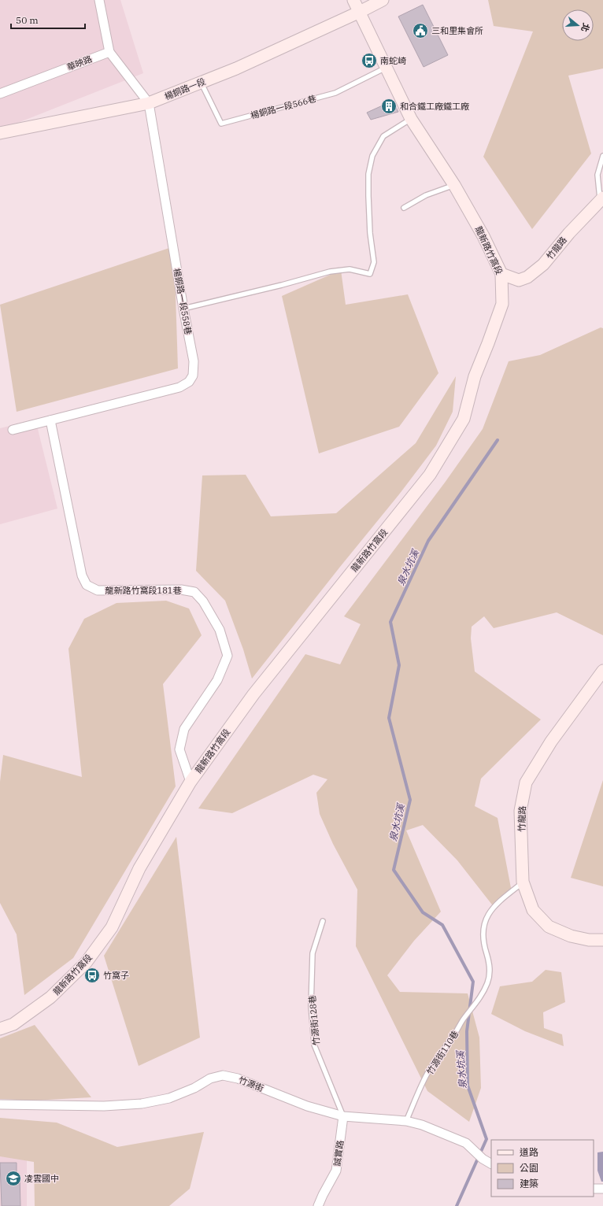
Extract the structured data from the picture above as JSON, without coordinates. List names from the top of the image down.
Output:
{
  "streets": {
    "street": [
      "華映路",
      "楊銅路一段",
      "竹龍路",
      "龍新路竹窩段",
      "楊銅路一段558巷",
      "龍新路竹窩段181巷",
      "竹源街",
      "誠實路"
    ],
    "lane": ["楊銅路一段566巷", "竹源街128巷", "竹源街110巷"]
  },
  "crossings": [
    ["華映路", "楊銅路一段558巷"],
    ["楊銅路一段", "楊銅路一段566巷"],
    ["楊銅路一段", "龍新路竹窩段"],
    ["楊銅路一段", "楊銅路一段558巷"],
    ["楊銅路一段566巷", "龍新路竹窩段"],
    ["竹龍路", "龍新路竹窩段"],
    ["竹龍路", "竹源街110巷"],
    ["龍新路竹窩段", "龍新路竹窩段181巷"],
    ["楊銅路一段558巷", "龍新路竹窩段181巷"],
    ["竹源街128巷", "竹源街"],
    ["竹源街128巷", "誠實路"],
    ["竹源街110巷", "竹源街"],
    ["竹源街", "誠實路"]
  ],
  "water": ["泉水坑溪"],
  "places": {
    "public building": ["三和里集會所"],
    "bus stop": ["南蛇崎", "竹窩子"],
    "building": ["和合鐵工廠鐵工廠"],
    "school or university": ["凌雲國中"]
  },
  "legend": ["道路", "公園", "建築"],
  "scale_bar": "50 m",
  "north": "right"
}
